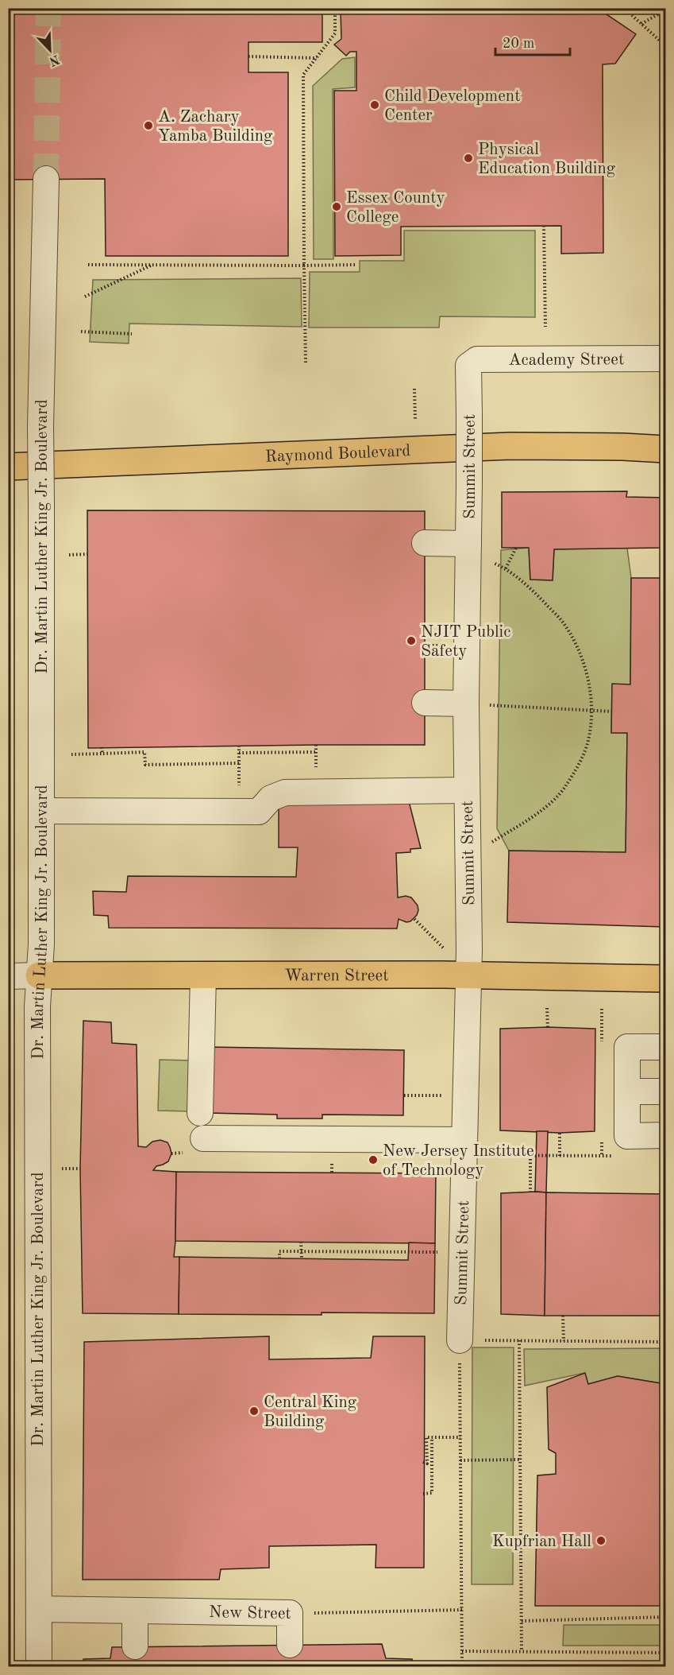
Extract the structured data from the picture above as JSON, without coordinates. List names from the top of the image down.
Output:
{
  "streets": {
    "main road": ["Raymond Boulevard", "Warren Street"],
    "street": [
      "Academy Street",
      "Summit Street",
      "Dr. Martin Luther King Jr. Boulevard",
      "New Street"
    ]
  },
  "crossings": [
    ["Academy Street", "Summit Street"],
    ["Summit Street", "Warren Street"],
    ["Dr. Martin Luther King Jr. Boulevard", "Warren Street"],
    ["Dr. Martin Luther King Jr. Boulevard", "New Street"]
  ],
  "places": [
    "Child Development Center",
    "A. Zachary Yamba Building",
    "Physical Education Building",
    "Essex County College",
    "NJIT Public Safety",
    "New Jersey Institute of Technology",
    "Central King Building",
    "Kupfrian Hall"
  ],
  "scale_bar": "20 m",
  "north": "bottom right"
}
